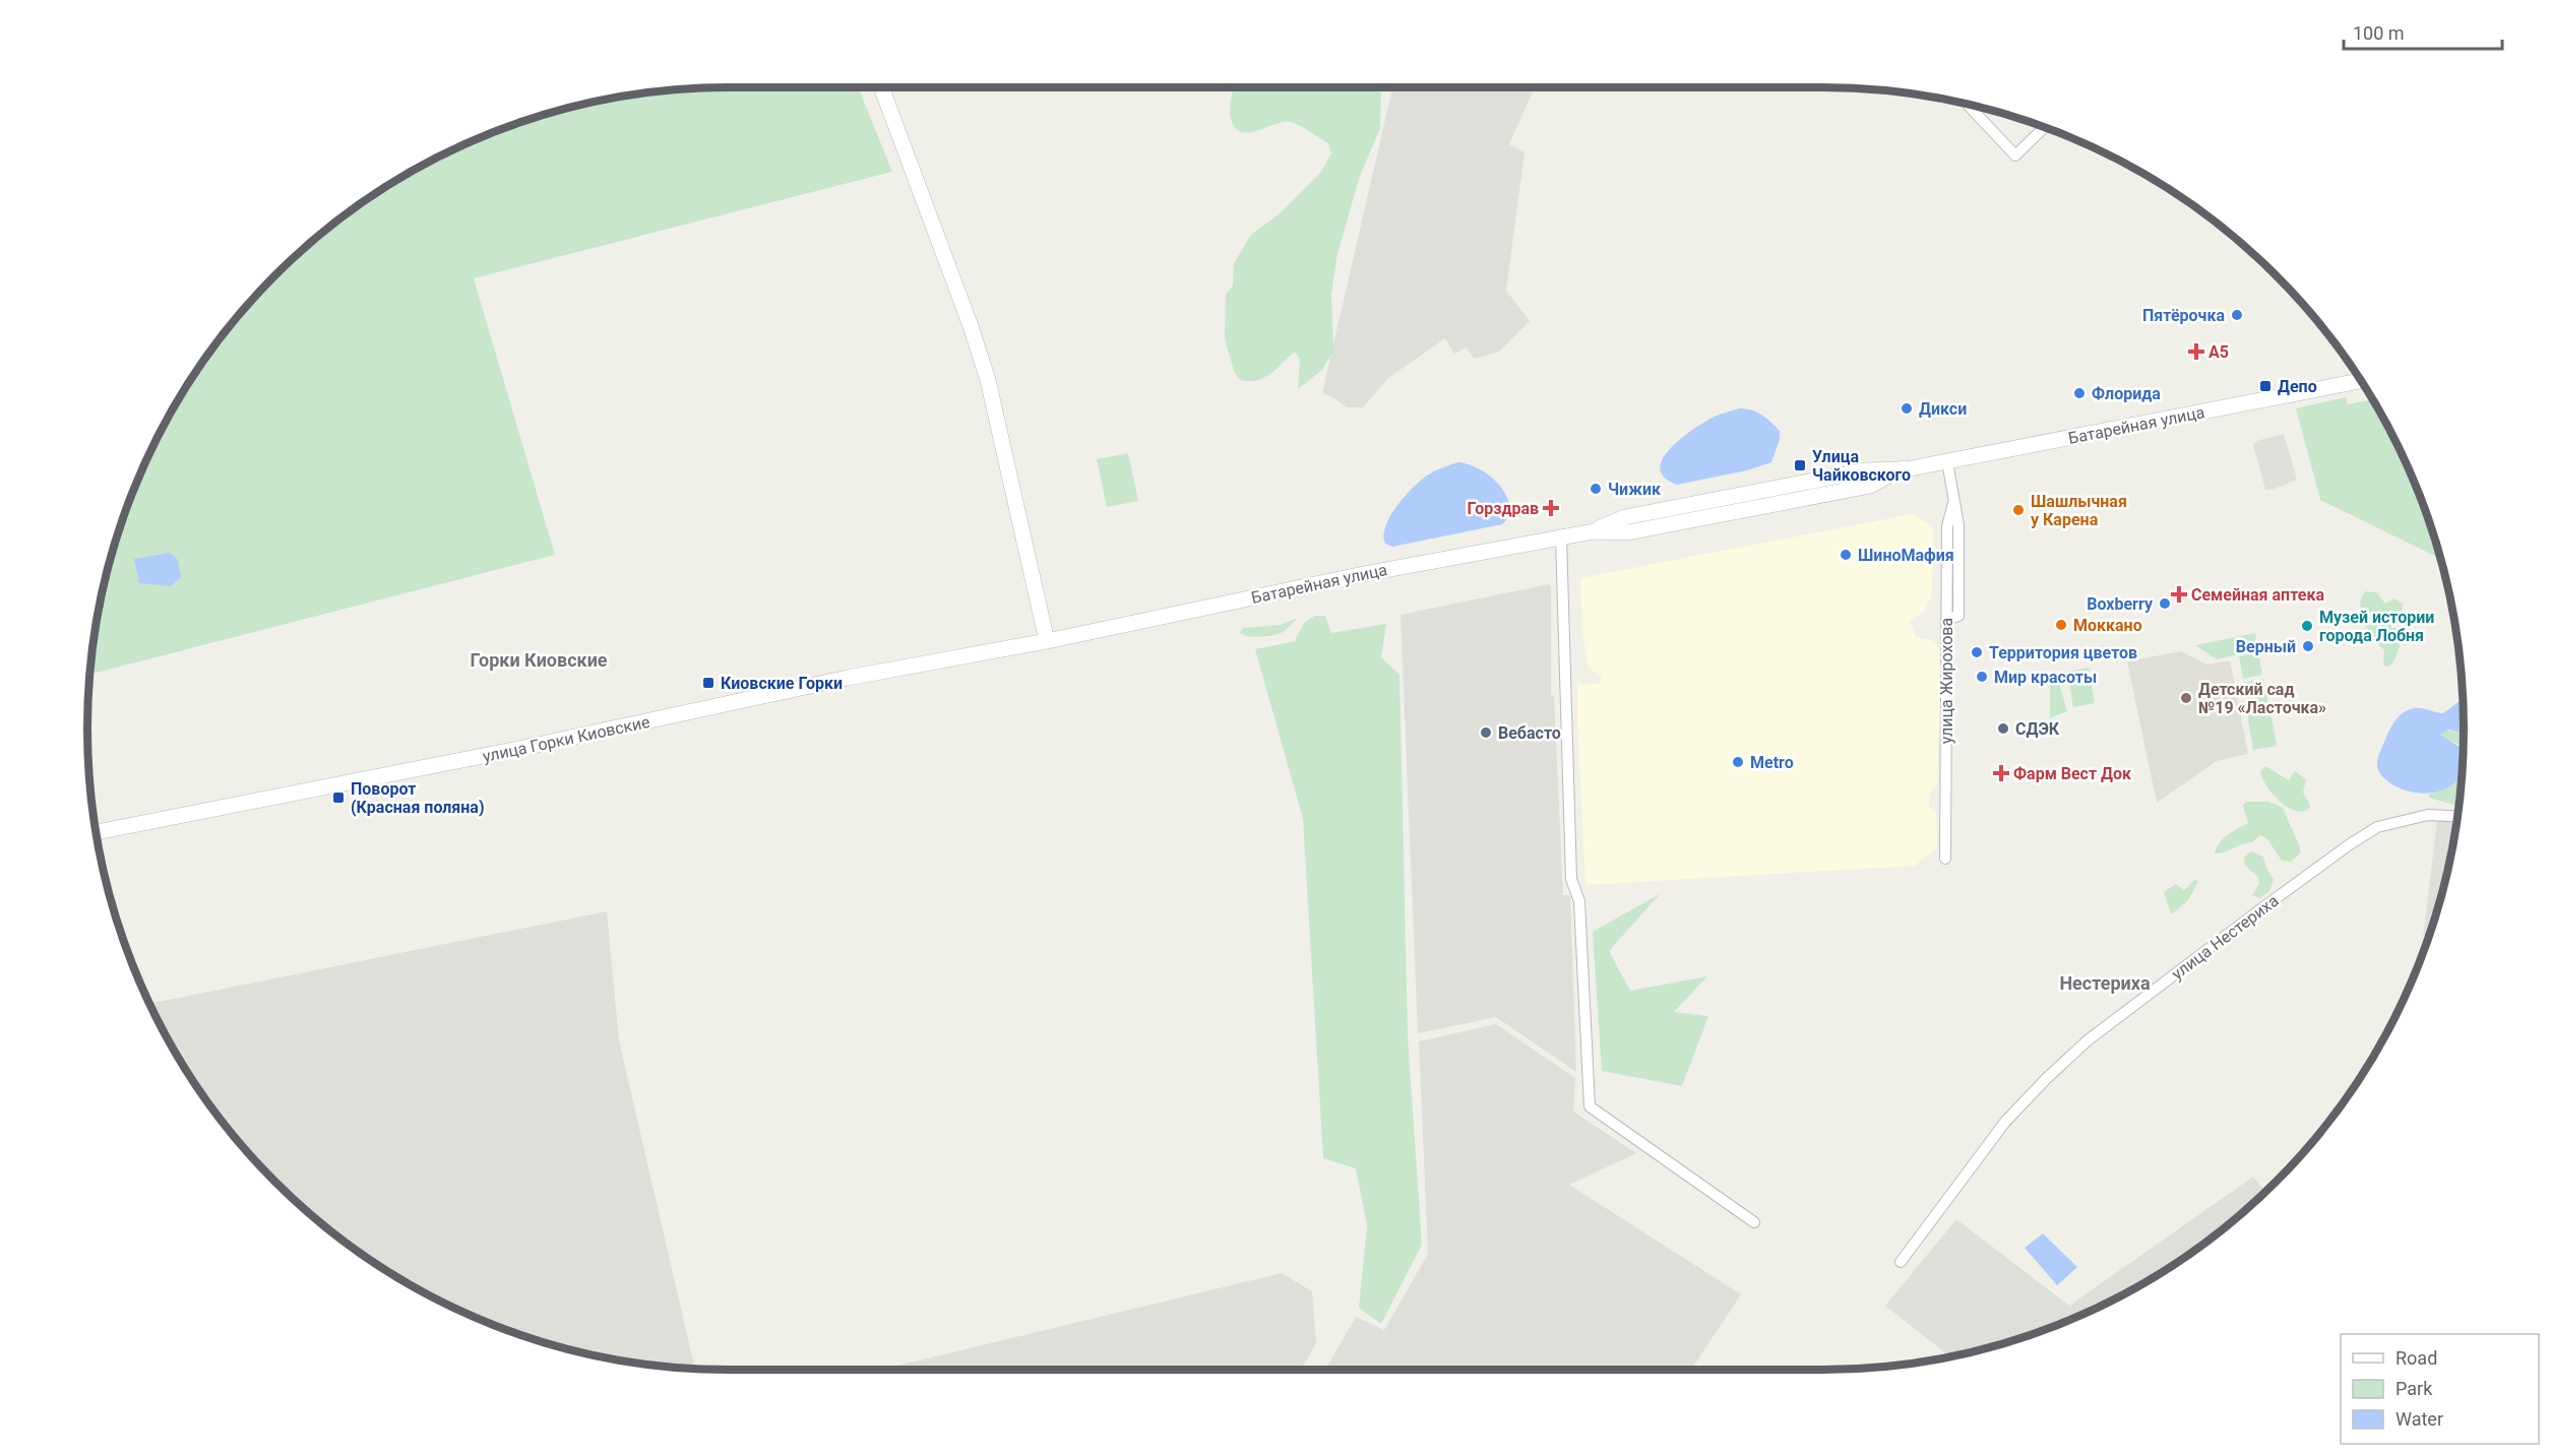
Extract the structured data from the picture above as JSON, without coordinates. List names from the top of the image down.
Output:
{
  "streets": {
    "main road": ["Батарейная улица", "улица Горки Киовские"],
    "street": ["улица Жирохова", "улица Нестериха"]
  },
  "crossings": [
    ["Батарейная улица", "улица Жирохова"],
    ["Батарейная улица", "улица Горки Киовские"]
  ],
  "districts": ["Горки Киовские", "Нестериха"],
  "places": {
    "other": [
      "Пятёрочка",
      "Флорида",
      "Дикси",
      "Чижик",
      "Шашлычная у Карена",
      "ШиноМафия",
      "Boxberry",
      "Моккано",
      "Музей истории города Лобня",
      "Верный",
      "Территория цветов",
      "Мир красоты",
      "Детский сад №19 «Ласточка»",
      "СДЭК",
      "Вебасто",
      "Metro"
    ],
    "health": [
      "А5",
      "Горздрав",
      "Семейная аптека",
      "Фарм Вест Док"
    ],
    "transit": [
      "Депо",
      "Улица Чайковского",
      "Киовские Горки",
      "Поворот (Красная поляна)"
    ]
  },
  "legend": ["Road", "Park", "Water"],
  "scale_bar": "100 m"
}
